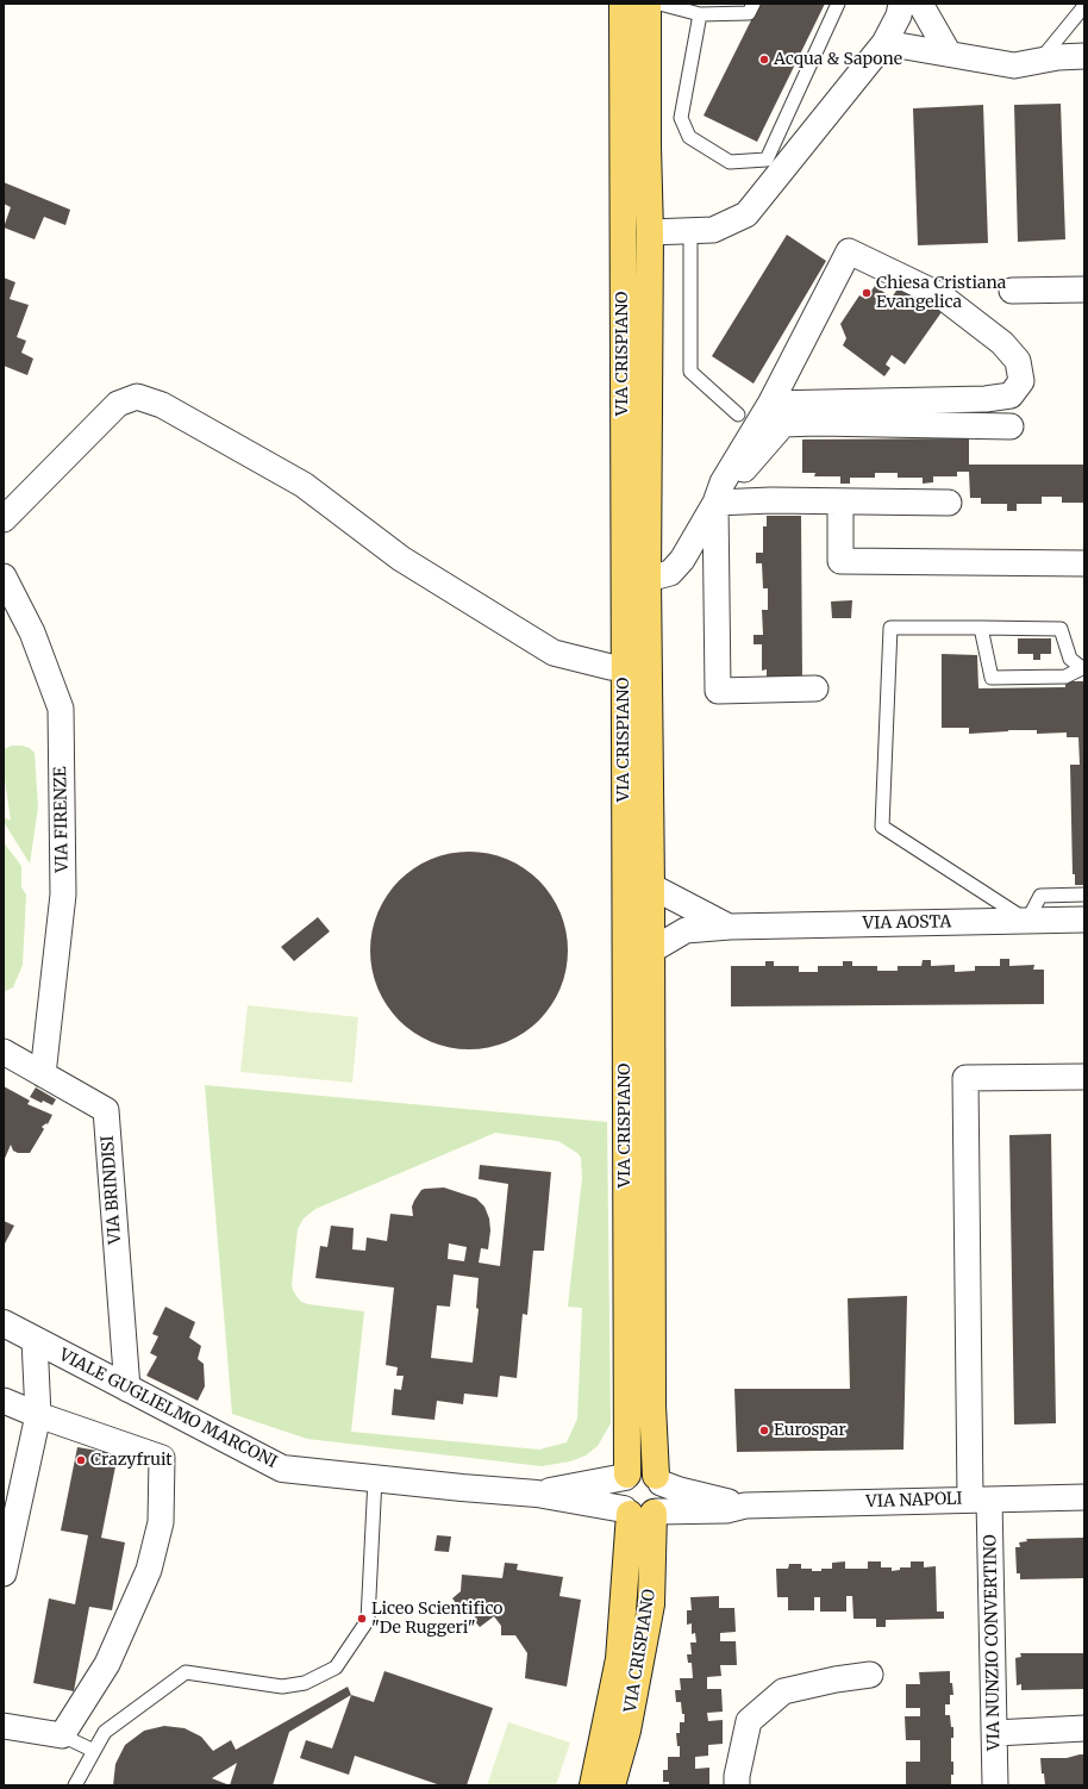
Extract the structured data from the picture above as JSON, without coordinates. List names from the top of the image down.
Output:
{
  "streets": {
    "main road": ["VIA CRISPIANO"],
    "street": [
      "VIA FIRENZE",
      "VIA AOSTA",
      "VIA BRINDISI",
      "VIALE GUGLIELMO MARCONI",
      "VIA NAPOLI",
      "VIA NUNZIO CONVERTINO"
    ]
  },
  "crossings": [
    ["VIA CRISPIANO", "VIA AOSTA"],
    ["VIA CRISPIANO", "VIALE GUGLIELMO MARCONI"],
    ["VIA CRISPIANO", "VIA NAPOLI"],
    ["VIA FIRENZE", "VIA BRINDISI"],
    ["VIA BRINDISI", "VIALE GUGLIELMO MARCONI"],
    ["VIALE GUGLIELMO MARCONI", "VIA NAPOLI"],
    ["VIA NAPOLI", "VIA NUNZIO CONVERTINO"]
  ],
  "places": [
    "Acqua & Sapone",
    "Chiesa Cristiana Evangelica",
    "Eurospar",
    "Crazyfruit",
    "Liceo Scientifico \"De Ruggeri\""
  ]
}
